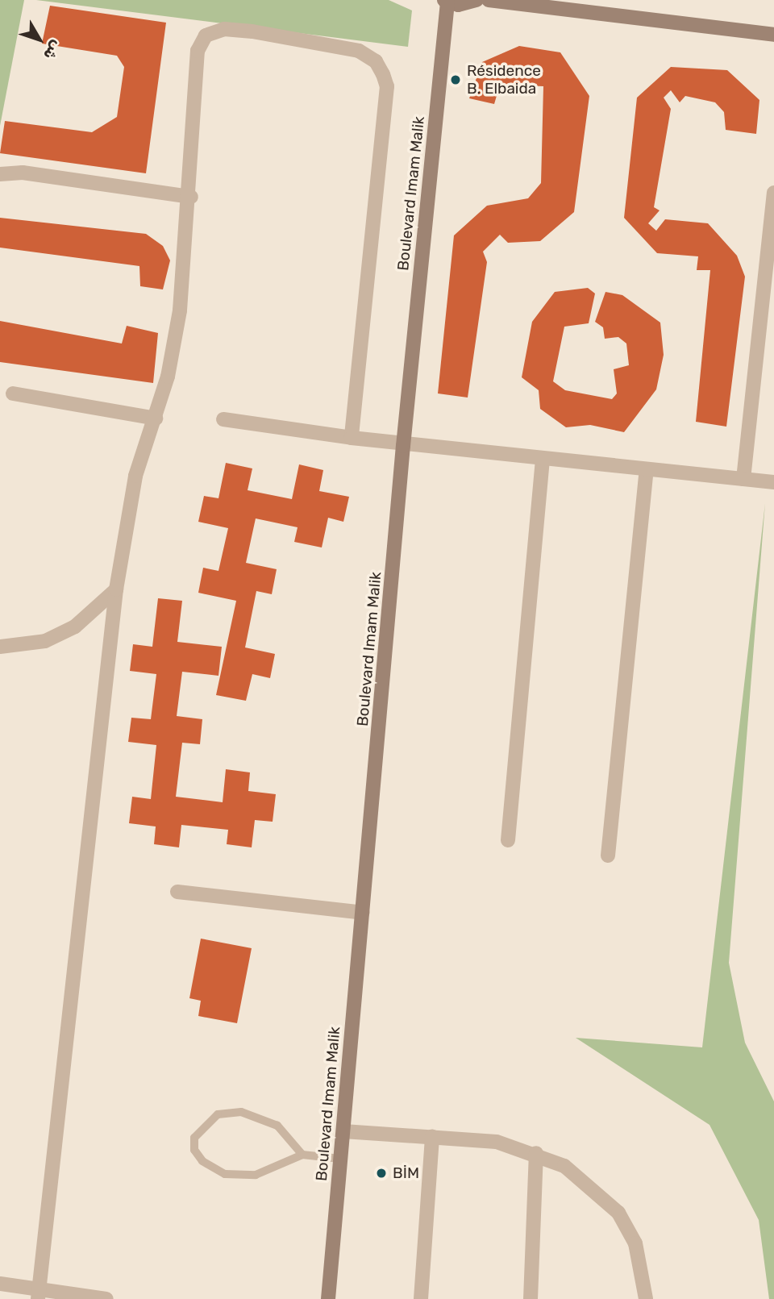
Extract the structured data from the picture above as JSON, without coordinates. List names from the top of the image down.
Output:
{
  "streets": {
    "street": ["Boulevard Imam Malik"]
  },
  "places": ["Résidence B. Elbaida", "BİM"],
  "north": "bottom right"
}
